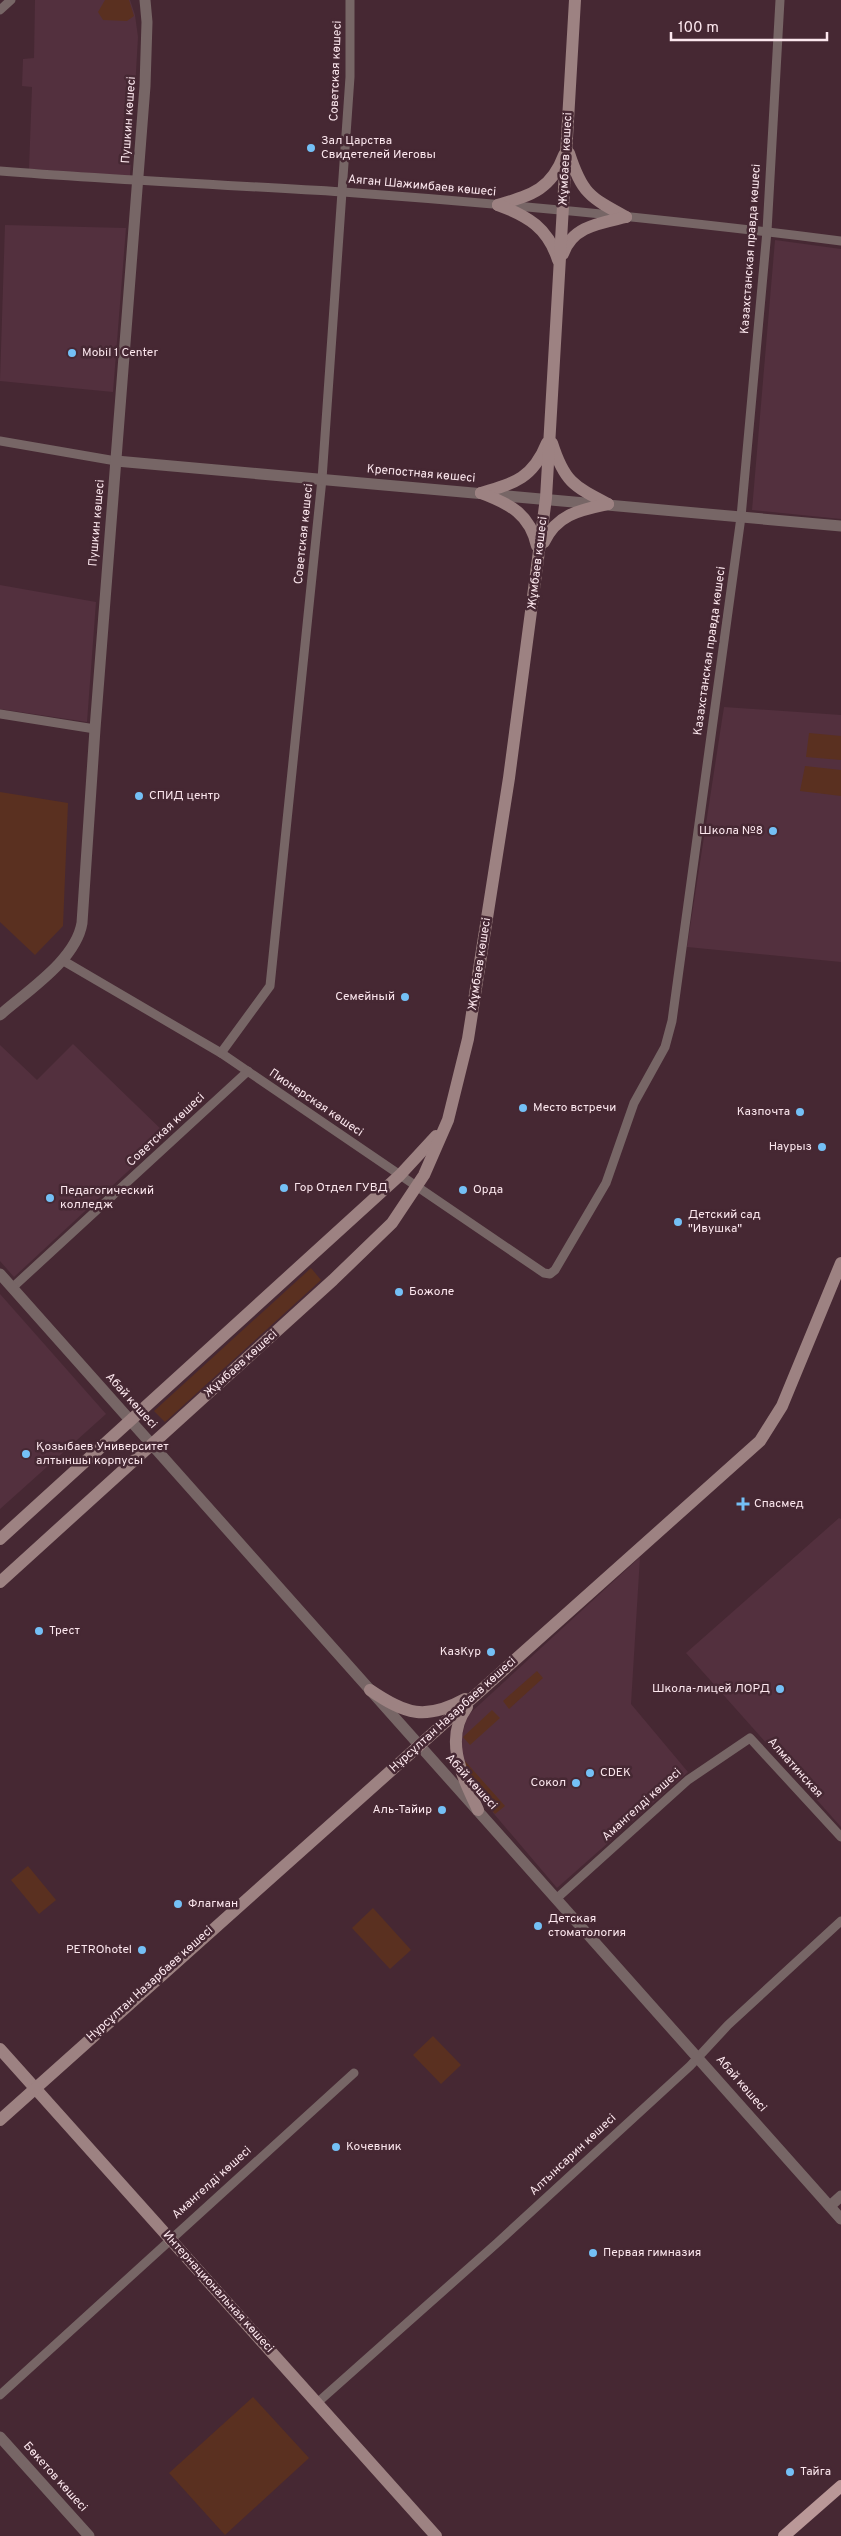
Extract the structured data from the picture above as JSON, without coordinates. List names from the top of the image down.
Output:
{
  "streets": {
    "main road": ["Жұмбаев көшесі", "Нұрсұлтан Назарбаев көшесі", "Интернациональная көшесі"],
    "street": [
      "Советская көшесі",
      "Пушкин көшесі",
      "Аяган Шажимбаев көшесі",
      "Казахстанская правда көшесі",
      "Крепостная көшесі",
      "Пионерская көшесі",
      "Абай көшесі",
      "Алматинская",
      "Амангелді көшесі",
      "Алтынсарин көшесі",
      "Бөкетов көшесі"
    ]
  },
  "crossings": [
    ["Советская көшесі", "Аяган Шажимбаев көшесі"],
    ["Советская көшесі", "Крепостная көшесі"],
    ["Советская көшесі", "Пионерская көшесі"],
    ["Советская көшесі", "Абай көшесі"],
    ["Пушкин көшесі", "Аяган Шажимбаев көшесі"],
    ["Пушкин көшесі", "Крепостная көшесі"],
    ["Пушкин көшесі", "Пионерская көшесі"],
    ["Жұмбаев көшесі", "Аяган Шажимбаев көшесі"],
    ["Жұмбаев көшесі", "Крепостная көшесі"],
    ["Жұмбаев көшесі", "Пионерская көшесі"],
    ["Жұмбаев көшесі", "Абай көшесі"],
    ["Аяган Шажимбаев көшесі", "Казахстанская правда көшесі"],
    ["Казахстанская правда көшесі", "Крепостная көшесі"],
    ["Казахстанская правда көшесі", "Пионерская көшесі"],
    ["Абай көшесі", "Нұрсұлтан Назарбаев көшесі"],
    ["Абай көшесі", "Амангелді көшесі"],
    ["Абай көшесі", "Алтынсарин көшесі"],
    ["Нұрсұлтан Назарбаев көшесі", "Интернациональная көшесі"],
    ["Алматинская", "Амангелді көшесі"],
    ["Амангелді көшесі", "Интернациональная көшесі"],
    ["Алтынсарин көшесі", "Интернациональная көшесі"]
  ],
  "places": {
    "other": [
      "Зал Царства Свидетелей Иеговы",
      "Mobil 1 Center",
      "СПИД центр",
      "Школа №8",
      "Семейный",
      "Место встречи",
      "Казпочта",
      "Наурыз",
      "Гор Отдел ГУВД",
      "Орда",
      "Педагогический колледж",
      "Детский сад \"Ивушка\"",
      "Божоле",
      "Қозыбаев Университет алтыншы корпусы",
      "Трест",
      "КазКур",
      "Школа-лицей ЛОРД",
      "CDEK",
      "Сокол",
      "Аль-Тайир",
      "Флагман",
      "Детская стоматология",
      "PETROhotel",
      "Кочевник",
      "Первая гимназия",
      "Тайга"
    ],
    "health": ["Спасмед"]
  },
  "scale_bar": "100 m"
}
